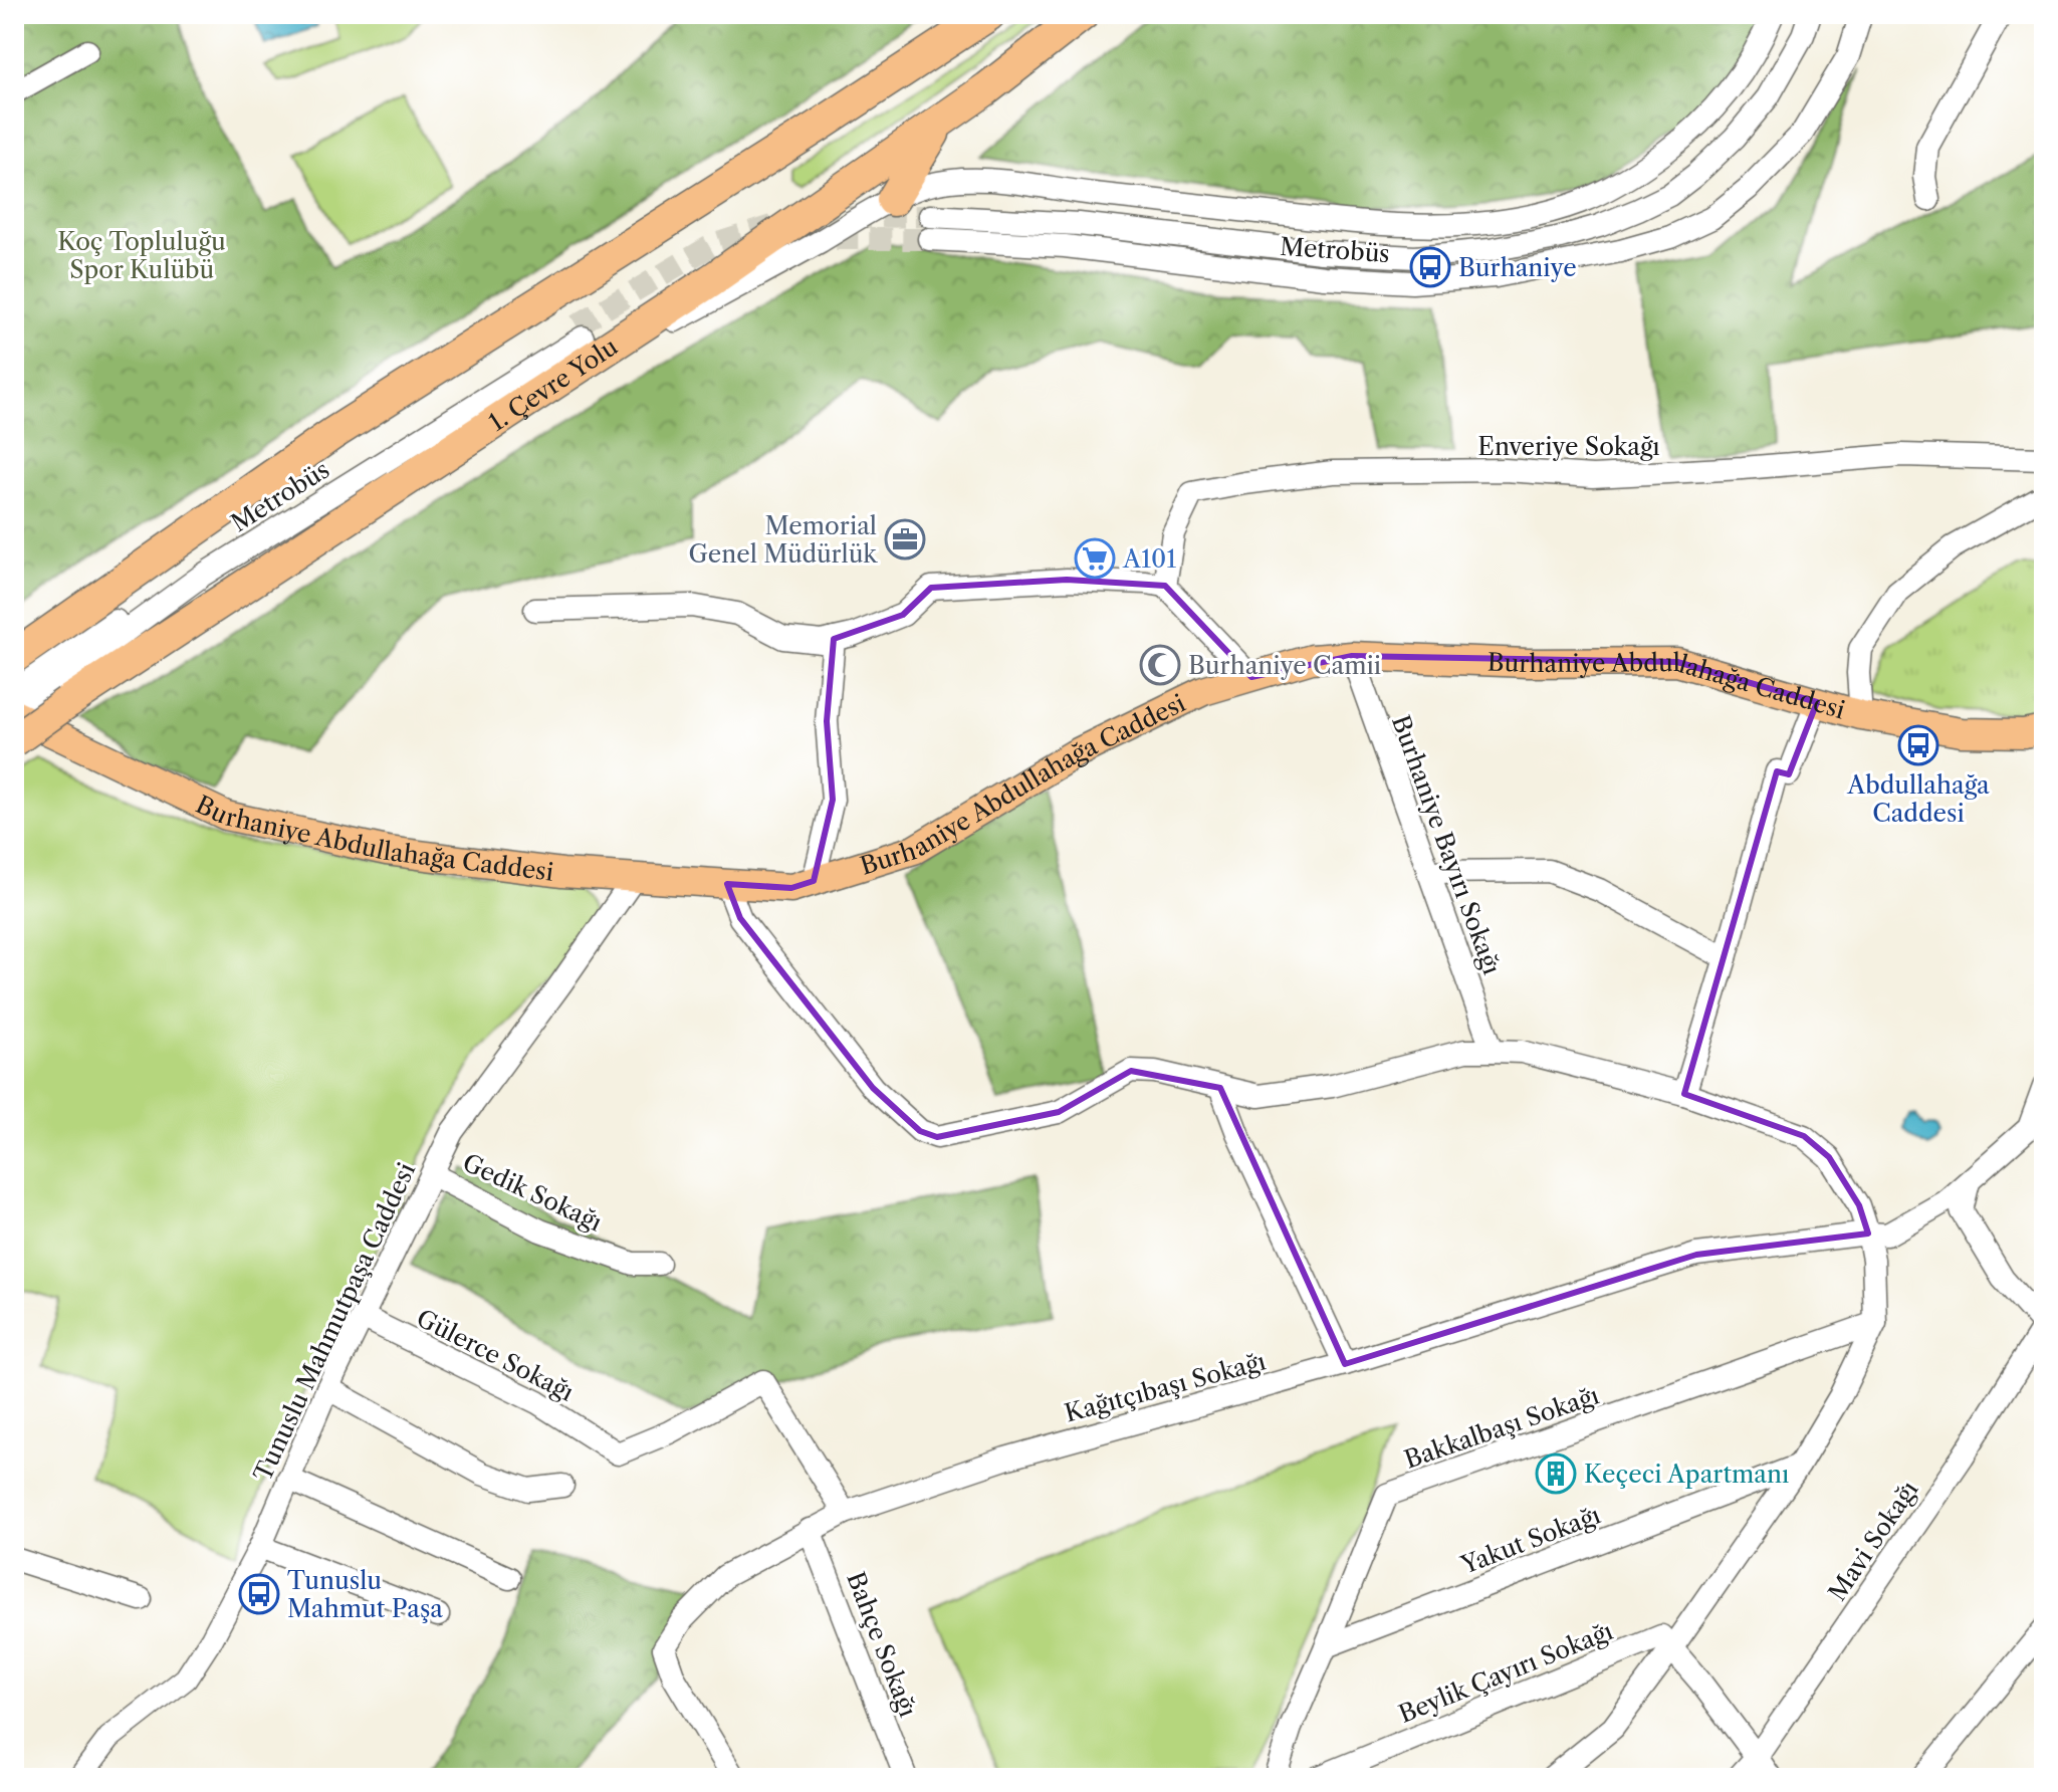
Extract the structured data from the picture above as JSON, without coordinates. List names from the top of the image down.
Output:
{
  "streets": {
    "highway": ["1. Çevre Yolu"],
    "main road": ["Burhaniye Abdullahağa Caddesi"],
    "street": [
      "Metrobüs",
      "Enveriye Sokağı",
      "Burhaniye Bayırı Sokağı",
      "Gedik Sokağı",
      "Tunuslu Mahmutpaşa Caddesi",
      "Gülerce Sokağı",
      "Kağıtçıbaşı Sokağı",
      "Bakkalbaşı Sokağı",
      "Yakut Sokağı",
      "Mavi Sokağı",
      "Bahçe Sokağı",
      "Beylik Çayırı Sokağı"
    ]
  },
  "crossings": [
    ["Metrobüs", "1. Çevre Yolu"],
    ["Metrobüs", "Burhaniye Abdullahağa Caddesi"],
    ["Burhaniye Abdullahağa Caddesi", "Burhaniye Bayırı Sokağı"],
    ["Burhaniye Abdullahağa Caddesi", "Tunuslu Mahmutpaşa Caddesi"],
    ["Gedik Sokağı", "Tunuslu Mahmutpaşa Caddesi"],
    ["Tunuslu Mahmutpaşa Caddesi", "Gülerce Sokağı"],
    ["Gülerce Sokağı", "Kağıtçıbaşı Sokağı"],
    ["Kağıtçıbaşı Sokağı", "Bahçe Sokağı"],
    ["Bakkalbaşı Sokağı", "Yakut Sokağı"]
  ],
  "parks": ["Koç Topluluğu Spor Kulübü"],
  "places": {
    "bus stop": ["Burhaniye", "Abdullahağa Caddesi", "Tunuslu Mahmut Paşa"],
    "office": ["Memorial Genel Müdürlük"],
    "supermarket": ["A101"],
    "mosque": ["Burhaniye Camii"],
    "building": ["Keçeci Apartmanı"]
  }
}
